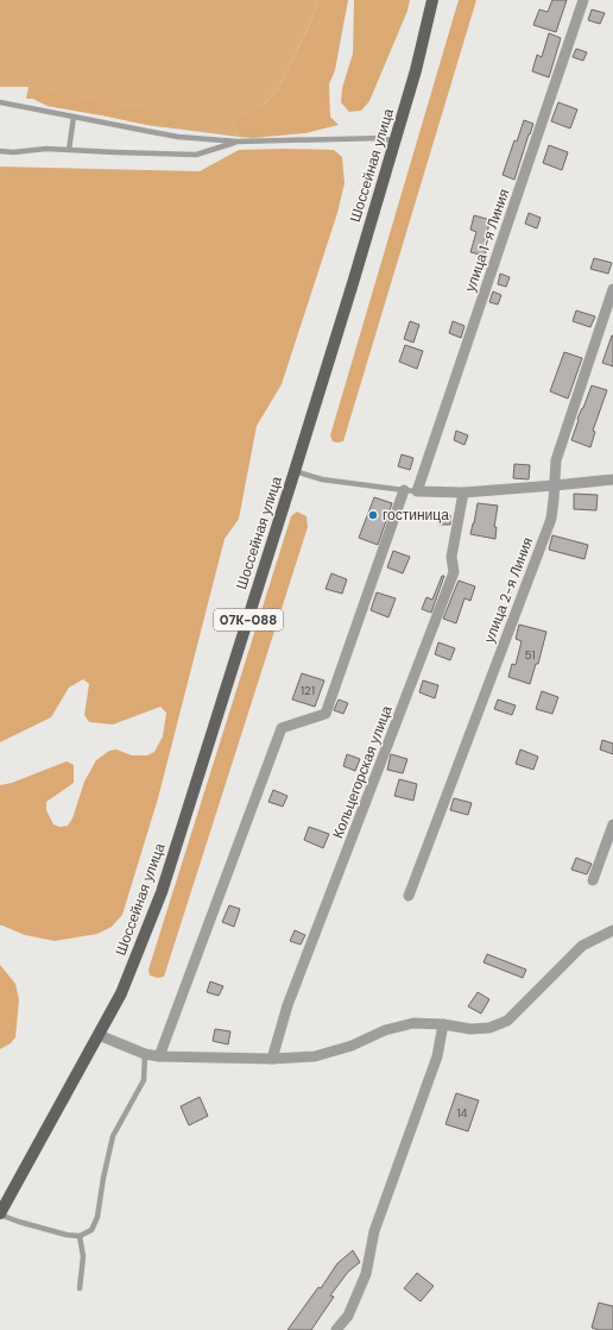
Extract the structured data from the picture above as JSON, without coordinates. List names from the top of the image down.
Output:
{
  "streets": {
    "main road": ["Шоссейная улица", "07К-088"],
    "street": ["улица 1-я Линия", "улица 2-я Линия", "Кольцегорская улица"]
  },
  "places": ["гостиница"],
  "house_numbers": ["51", "121", "14"]
}
